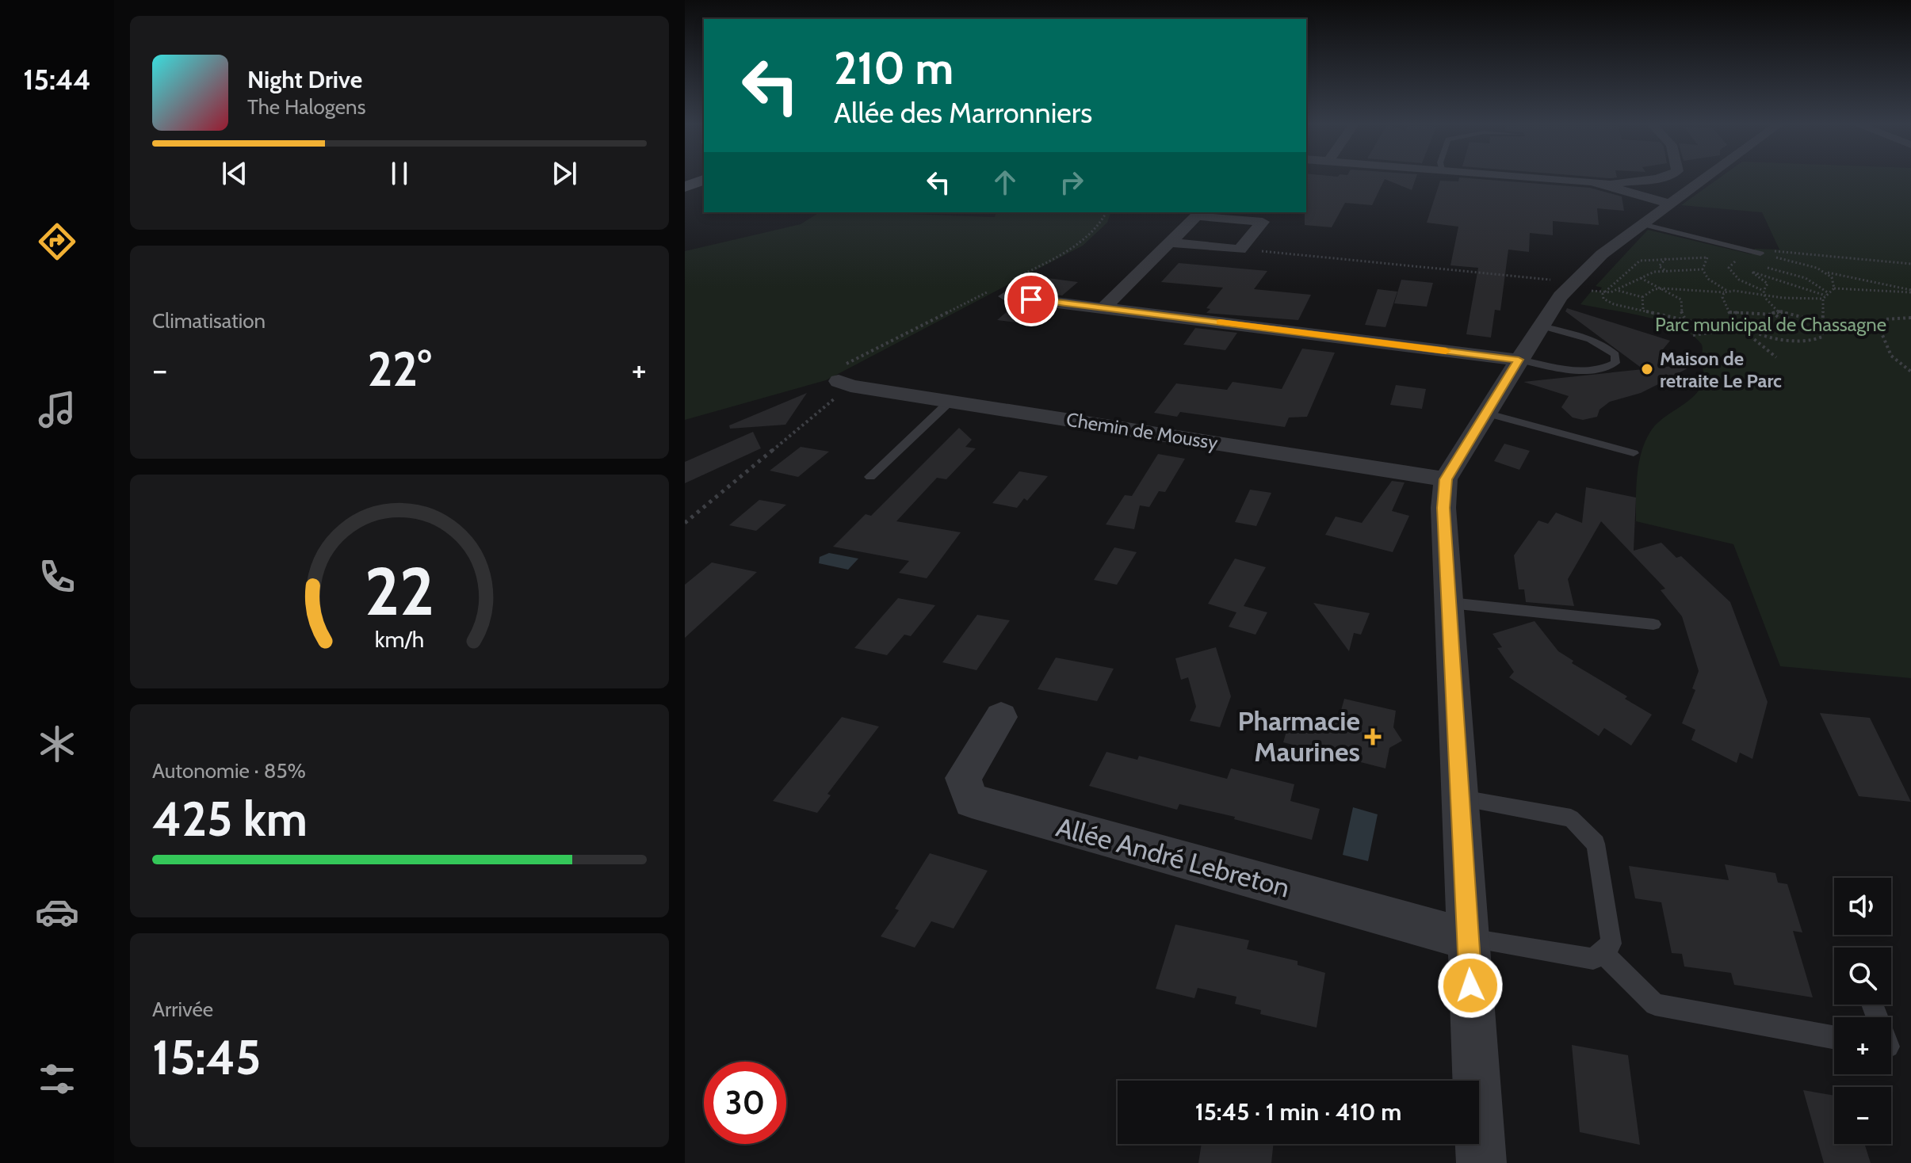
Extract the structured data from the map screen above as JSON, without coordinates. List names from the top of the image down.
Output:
{
  "streets": {
    "street": ["Chemin de Moussy", "Allée André Lebreton"]
  },
  "parks": ["Parc municipal de Chassagne"],
  "places": {
    "other": ["Maison de retraite Le Parc"],
    "health": ["Pharmacie Maurines"]
  },
  "page": {
    "tabs": "15:44",
    "turn": ["210 m", "Allée des Marronniers"],
    "song": ["Night Drive", "The Halogens"],
    "tile": [
      "Climatisation",
      ["Autonomie · 85%", "425 km"],
      ["Arrivée", "15:45"]
    ],
    "heat": ["−", "22°", "+"],
    "map_buttons": ["+", "−"],
    "limit": "30",
    "trip": "15:45 · 1 min · 410 m",
    "gauge": ["22", "km/h"]
  }
}
